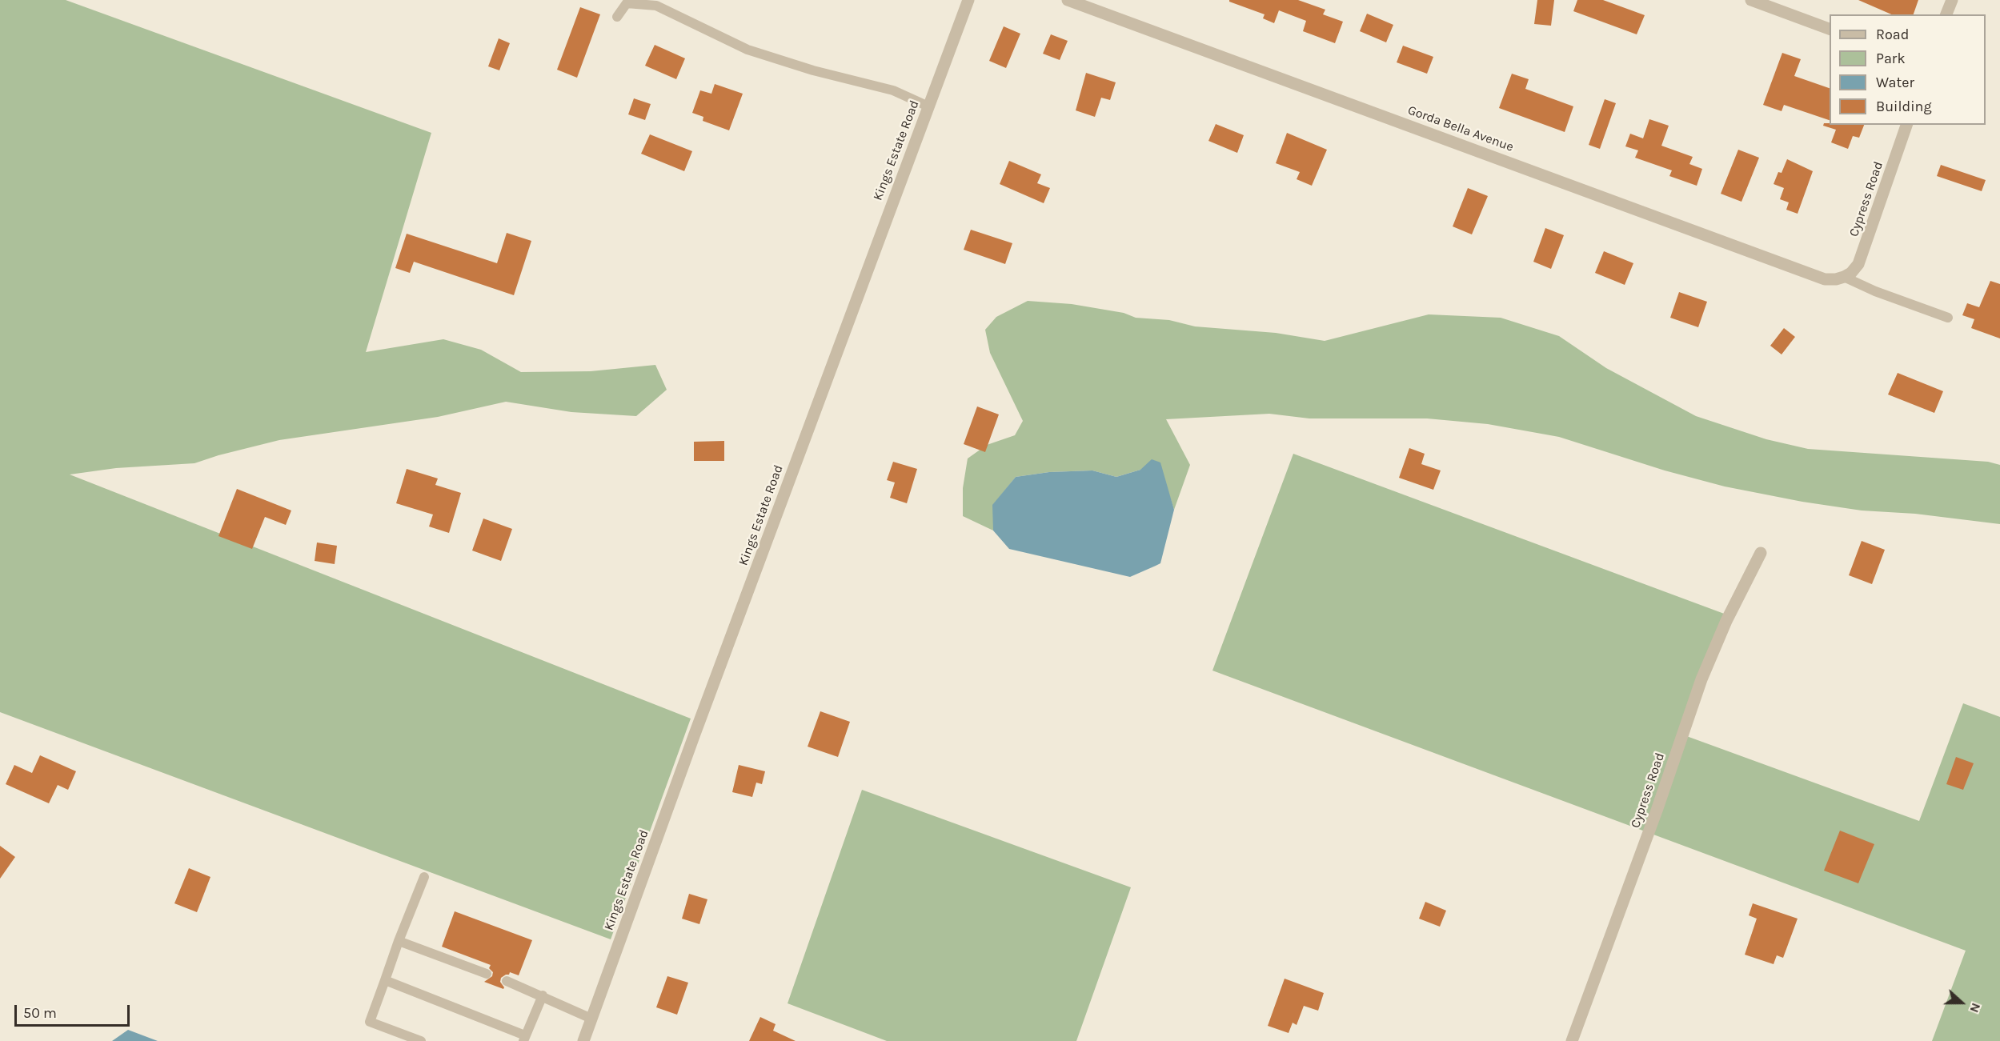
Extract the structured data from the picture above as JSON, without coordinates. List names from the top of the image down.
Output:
{
  "streets": {
    "street": ["Gorda Bella Avenue", "Kings Estate Road", "Cypress Road"]
  },
  "crossings": [
    ["Gorda Bella Avenue", "Cypress Road"]
  ],
  "legend": [
    "Road",
    "Park",
    "Water",
    "Building"
  ],
  "scale_bar": "50 m",
  "north": "right"
}
